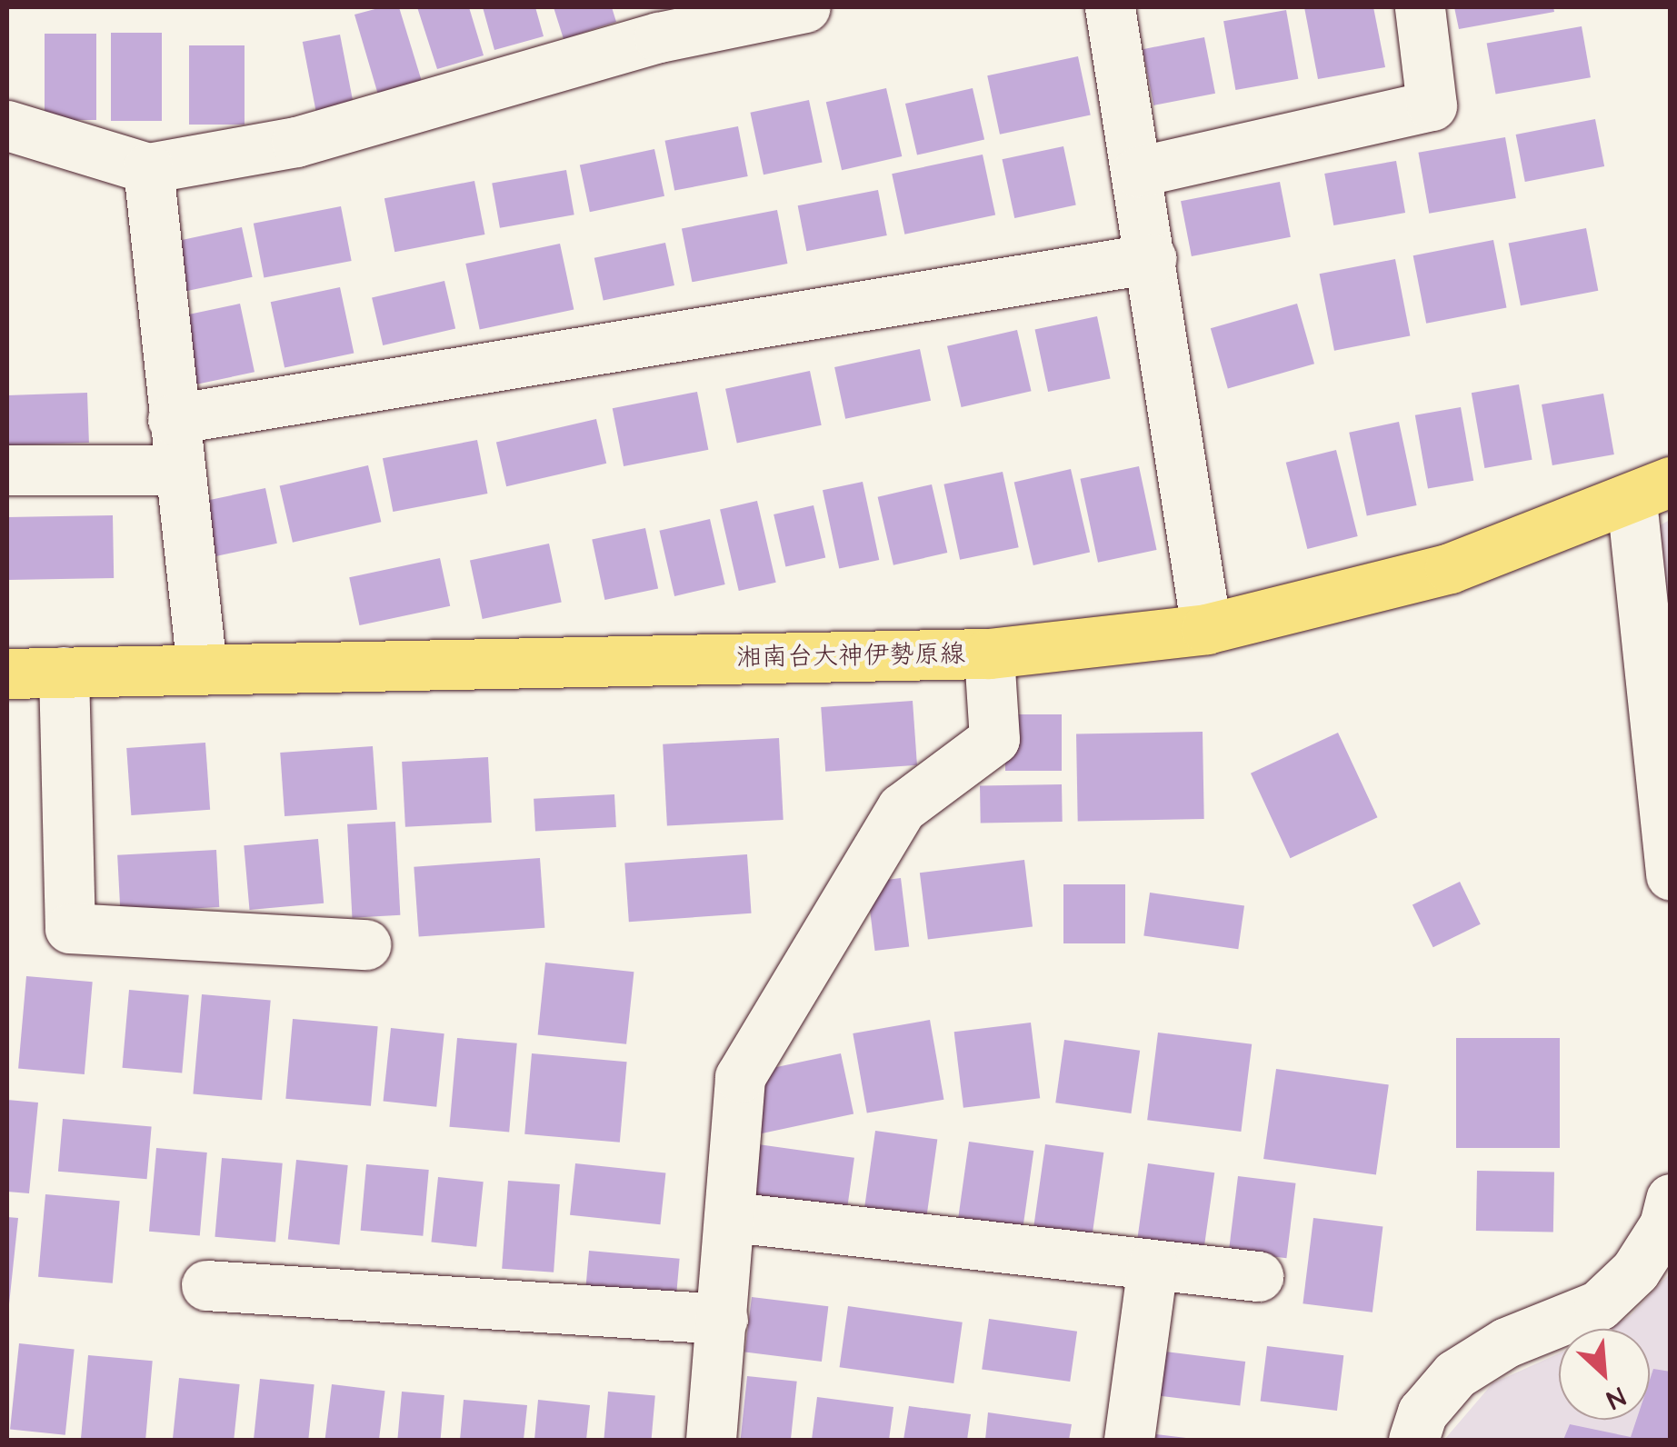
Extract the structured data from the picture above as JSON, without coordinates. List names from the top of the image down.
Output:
{
  "streets": {
    "main road": ["湘南台大神伊勢原線"]
  },
  "north": "bottom right"
}
